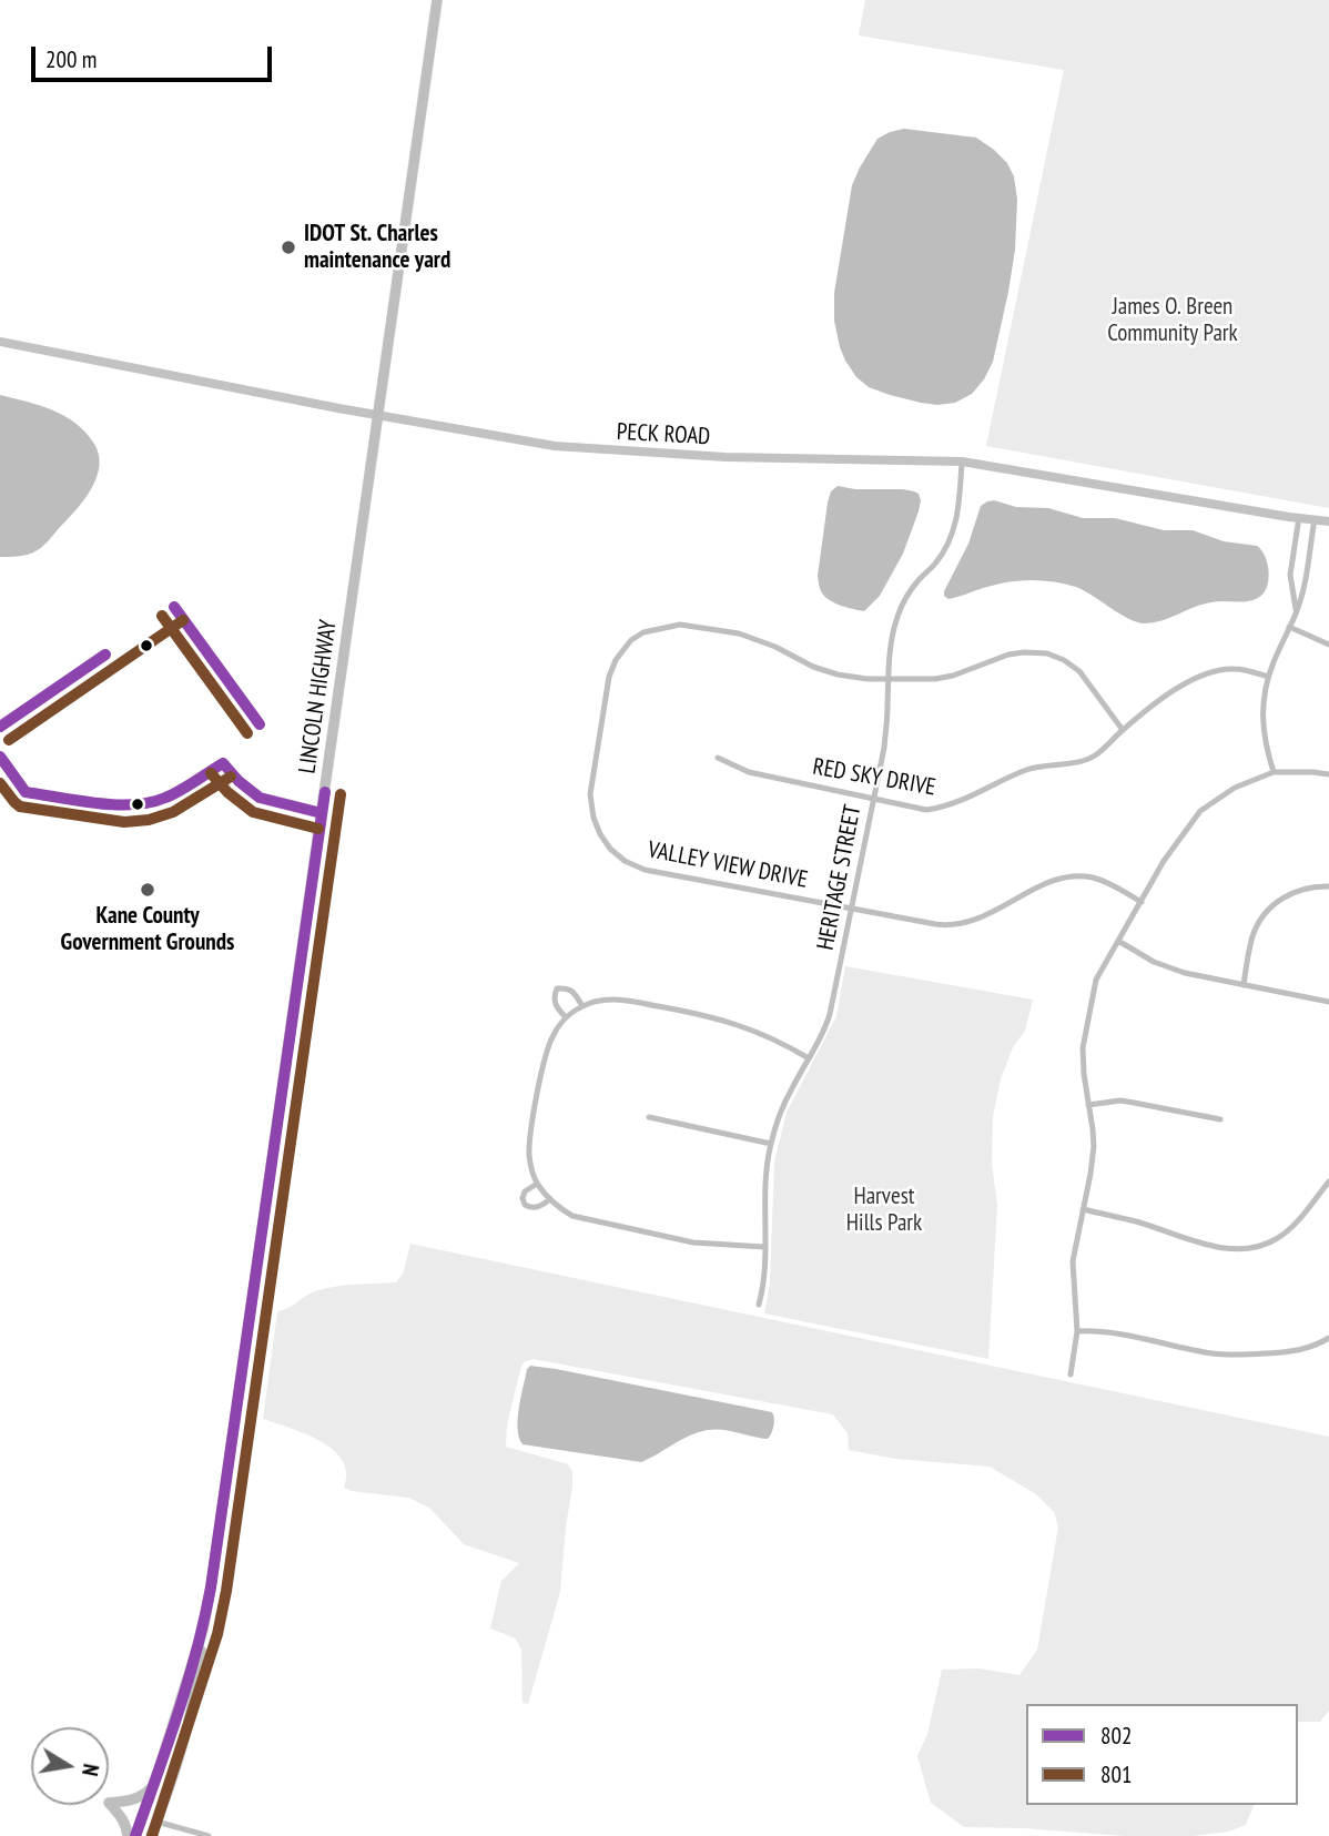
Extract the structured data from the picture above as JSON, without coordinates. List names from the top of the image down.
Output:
{
  "streets": {
    "main road": ["LINCOLN HIGHWAY"],
    "street": [
      "PECK ROAD",
      "RED SKY DRIVE",
      "VALLEY VIEW DRIVE",
      "HERITAGE STREET"
    ]
  },
  "crossings": [
    ["PECK ROAD", "LINCOLN HIGHWAY"],
    ["PECK ROAD", "HERITAGE STREET"],
    ["RED SKY DRIVE", "VALLEY VIEW DRIVE"],
    ["RED SKY DRIVE", "HERITAGE STREET"],
    ["VALLEY VIEW DRIVE", "HERITAGE STREET"]
  ],
  "parks": ["James O. Breen Community Park", "Harvest Hills Park"],
  "places": ["IDOT St. Charles maintenance yard", "Kane County Government Grounds"],
  "lines": ["transit line 802", "transit line 801"],
  "legend": ["802", "801"],
  "scale_bar": "200 m",
  "north": "right"
}
